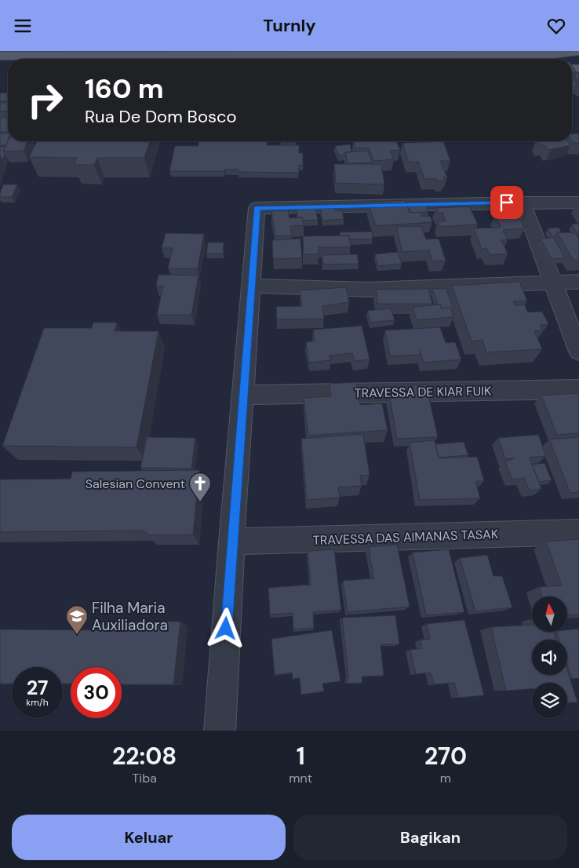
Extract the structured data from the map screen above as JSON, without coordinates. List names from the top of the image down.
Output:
{
  "streets": {
    "street": ["TRAVESSA DE KIAR FUIK", "TRAVESSA DAS AIMANAS TASAK"]
  },
  "places": {
    "church": ["Salesian Convent"],
    "school or university": ["Filha Maria Auxiliadora"]
  },
  "north": "top",
  "page": {
    "header": "Turnly",
    "turn": ["160 m", "Rua De Dom Bosco"],
    "speed": "27 km/h",
    "limit": "30",
    "eta": [
      "22:08",
      "Tiba",
      "1",
      "mnt",
      "270",
      "m"
    ],
    "buttons": ["Keluar", "Bagikan"]
  }
}
